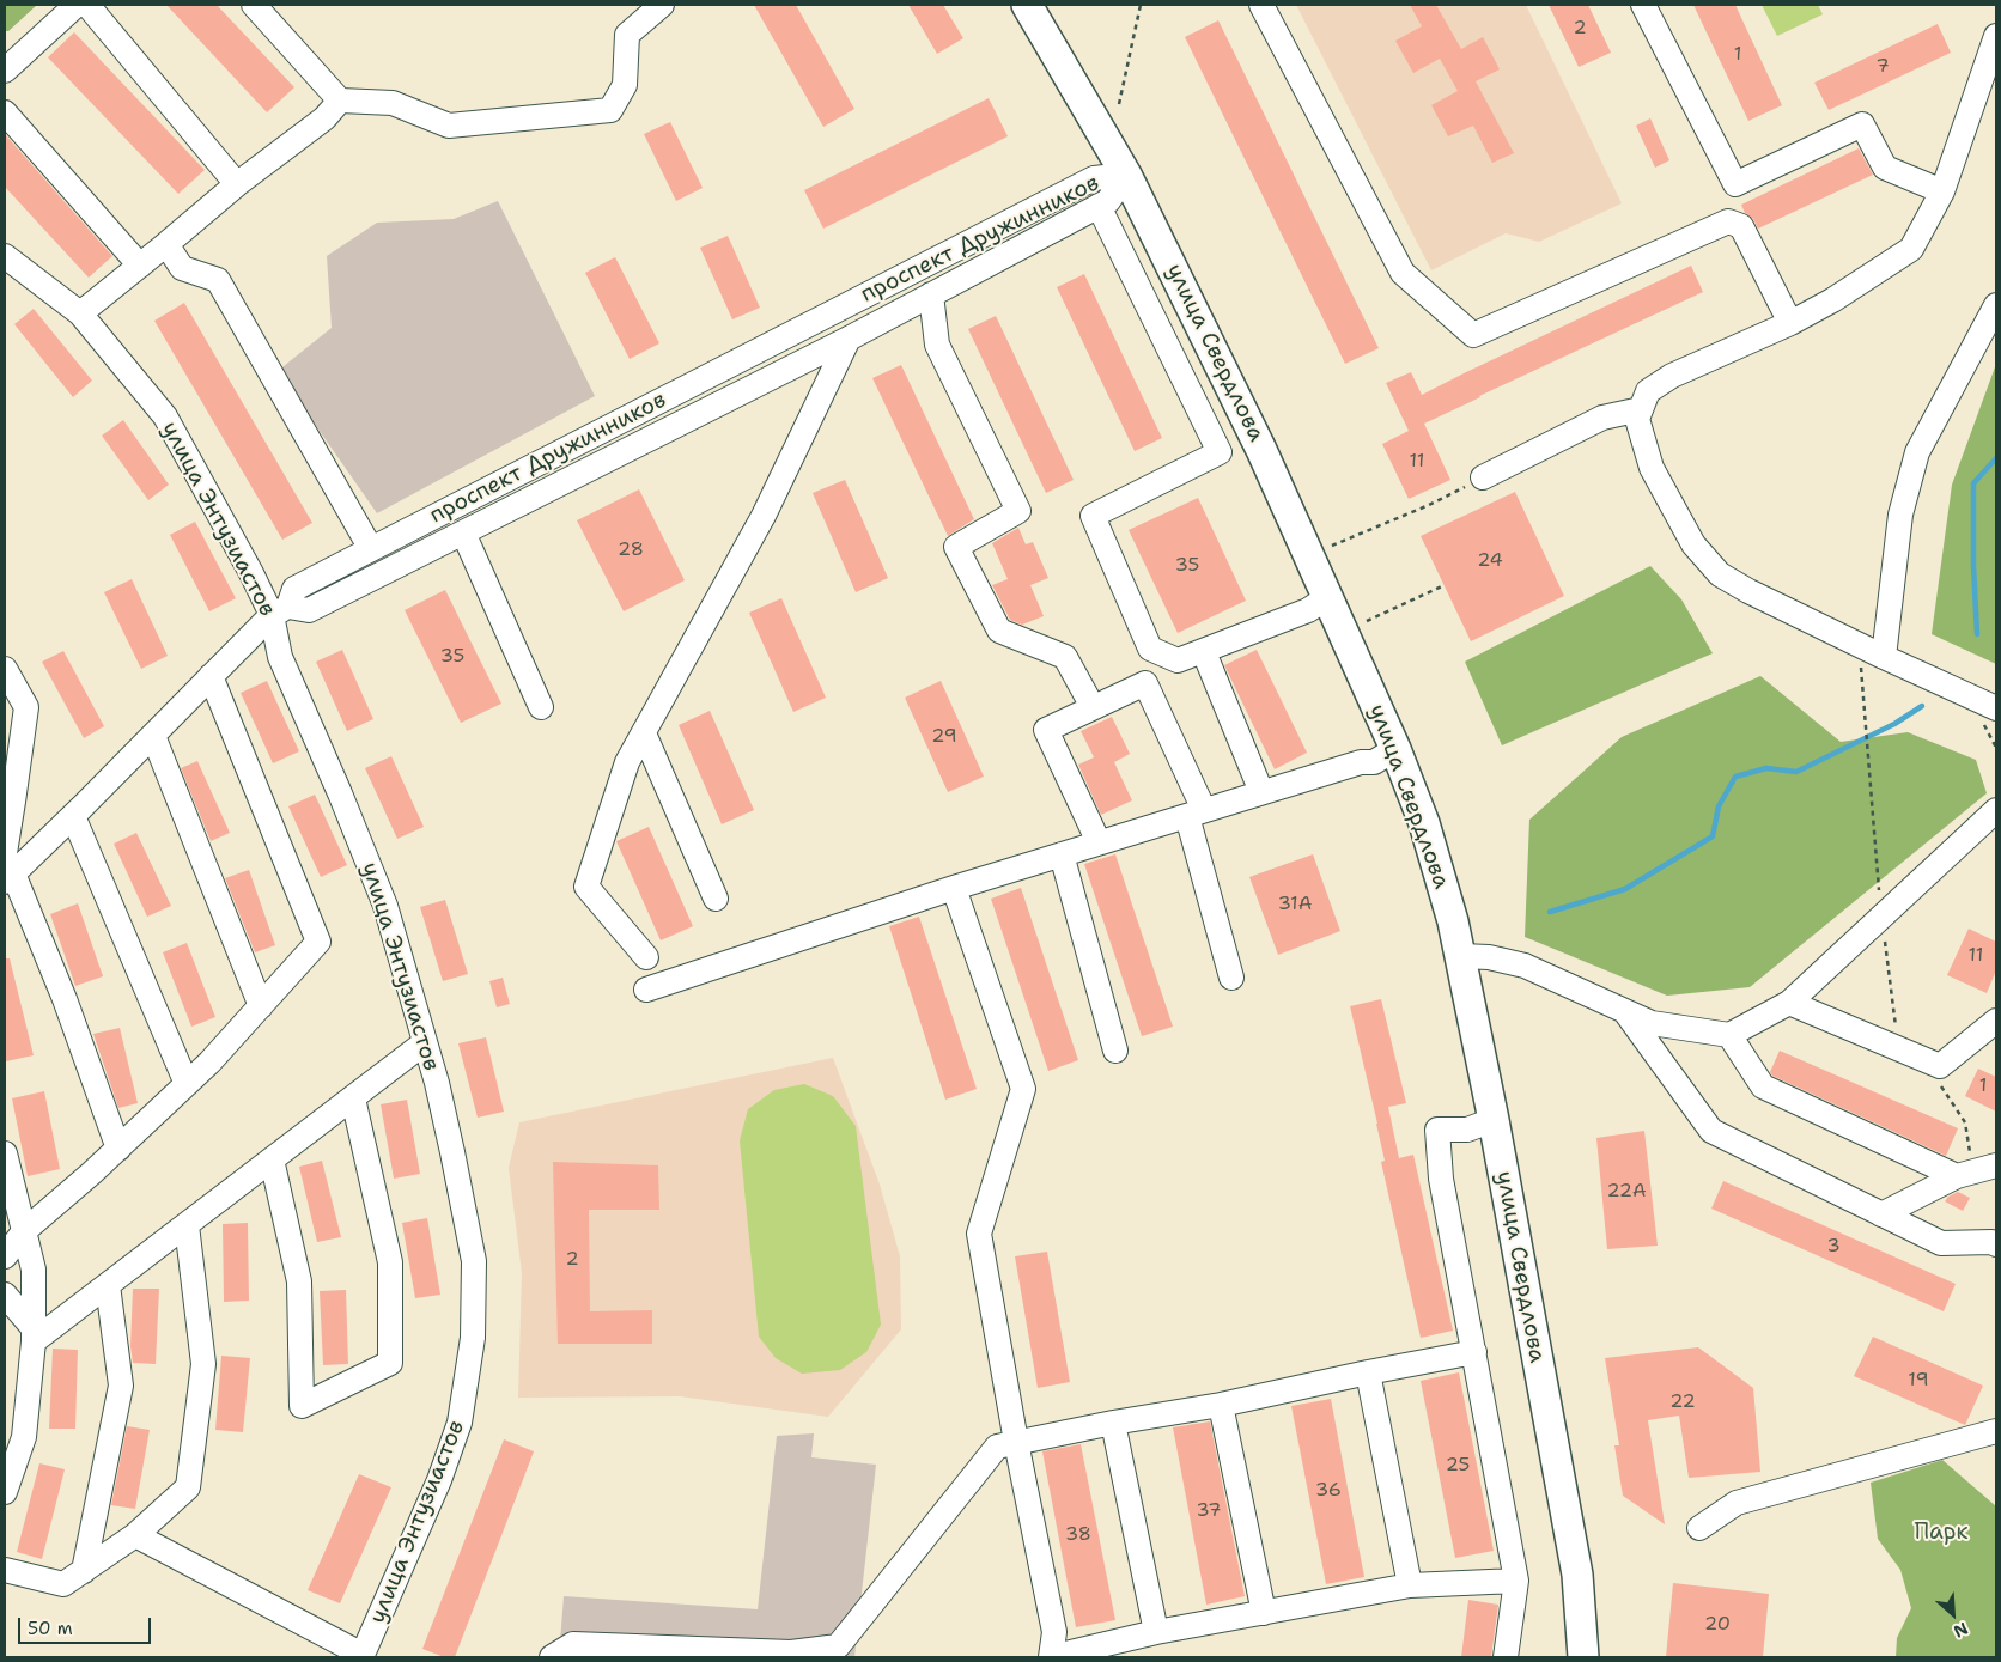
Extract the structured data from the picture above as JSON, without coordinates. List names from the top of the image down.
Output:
{
  "streets": {
    "main road": ["улица Свердлова"],
    "street": ["проспект Дружинников", "улица Энтузиастов"]
  },
  "crossings": [
    ["проспект Дружинников", "улица Свердлова"],
    ["проспект Дружинников", "улица Энтузиастов"]
  ],
  "parks": ["Парк"],
  "house_numbers": [
    "2",
    "1",
    "7",
    "11",
    "28",
    "24",
    "35",
    "35",
    "29",
    "31А",
    "11",
    "1",
    "22А",
    "3",
    "2",
    "19",
    "22",
    "25",
    "36",
    "37",
    "38",
    "20"
  ],
  "scale_bar": "50 m",
  "north": "bottom right"
}
